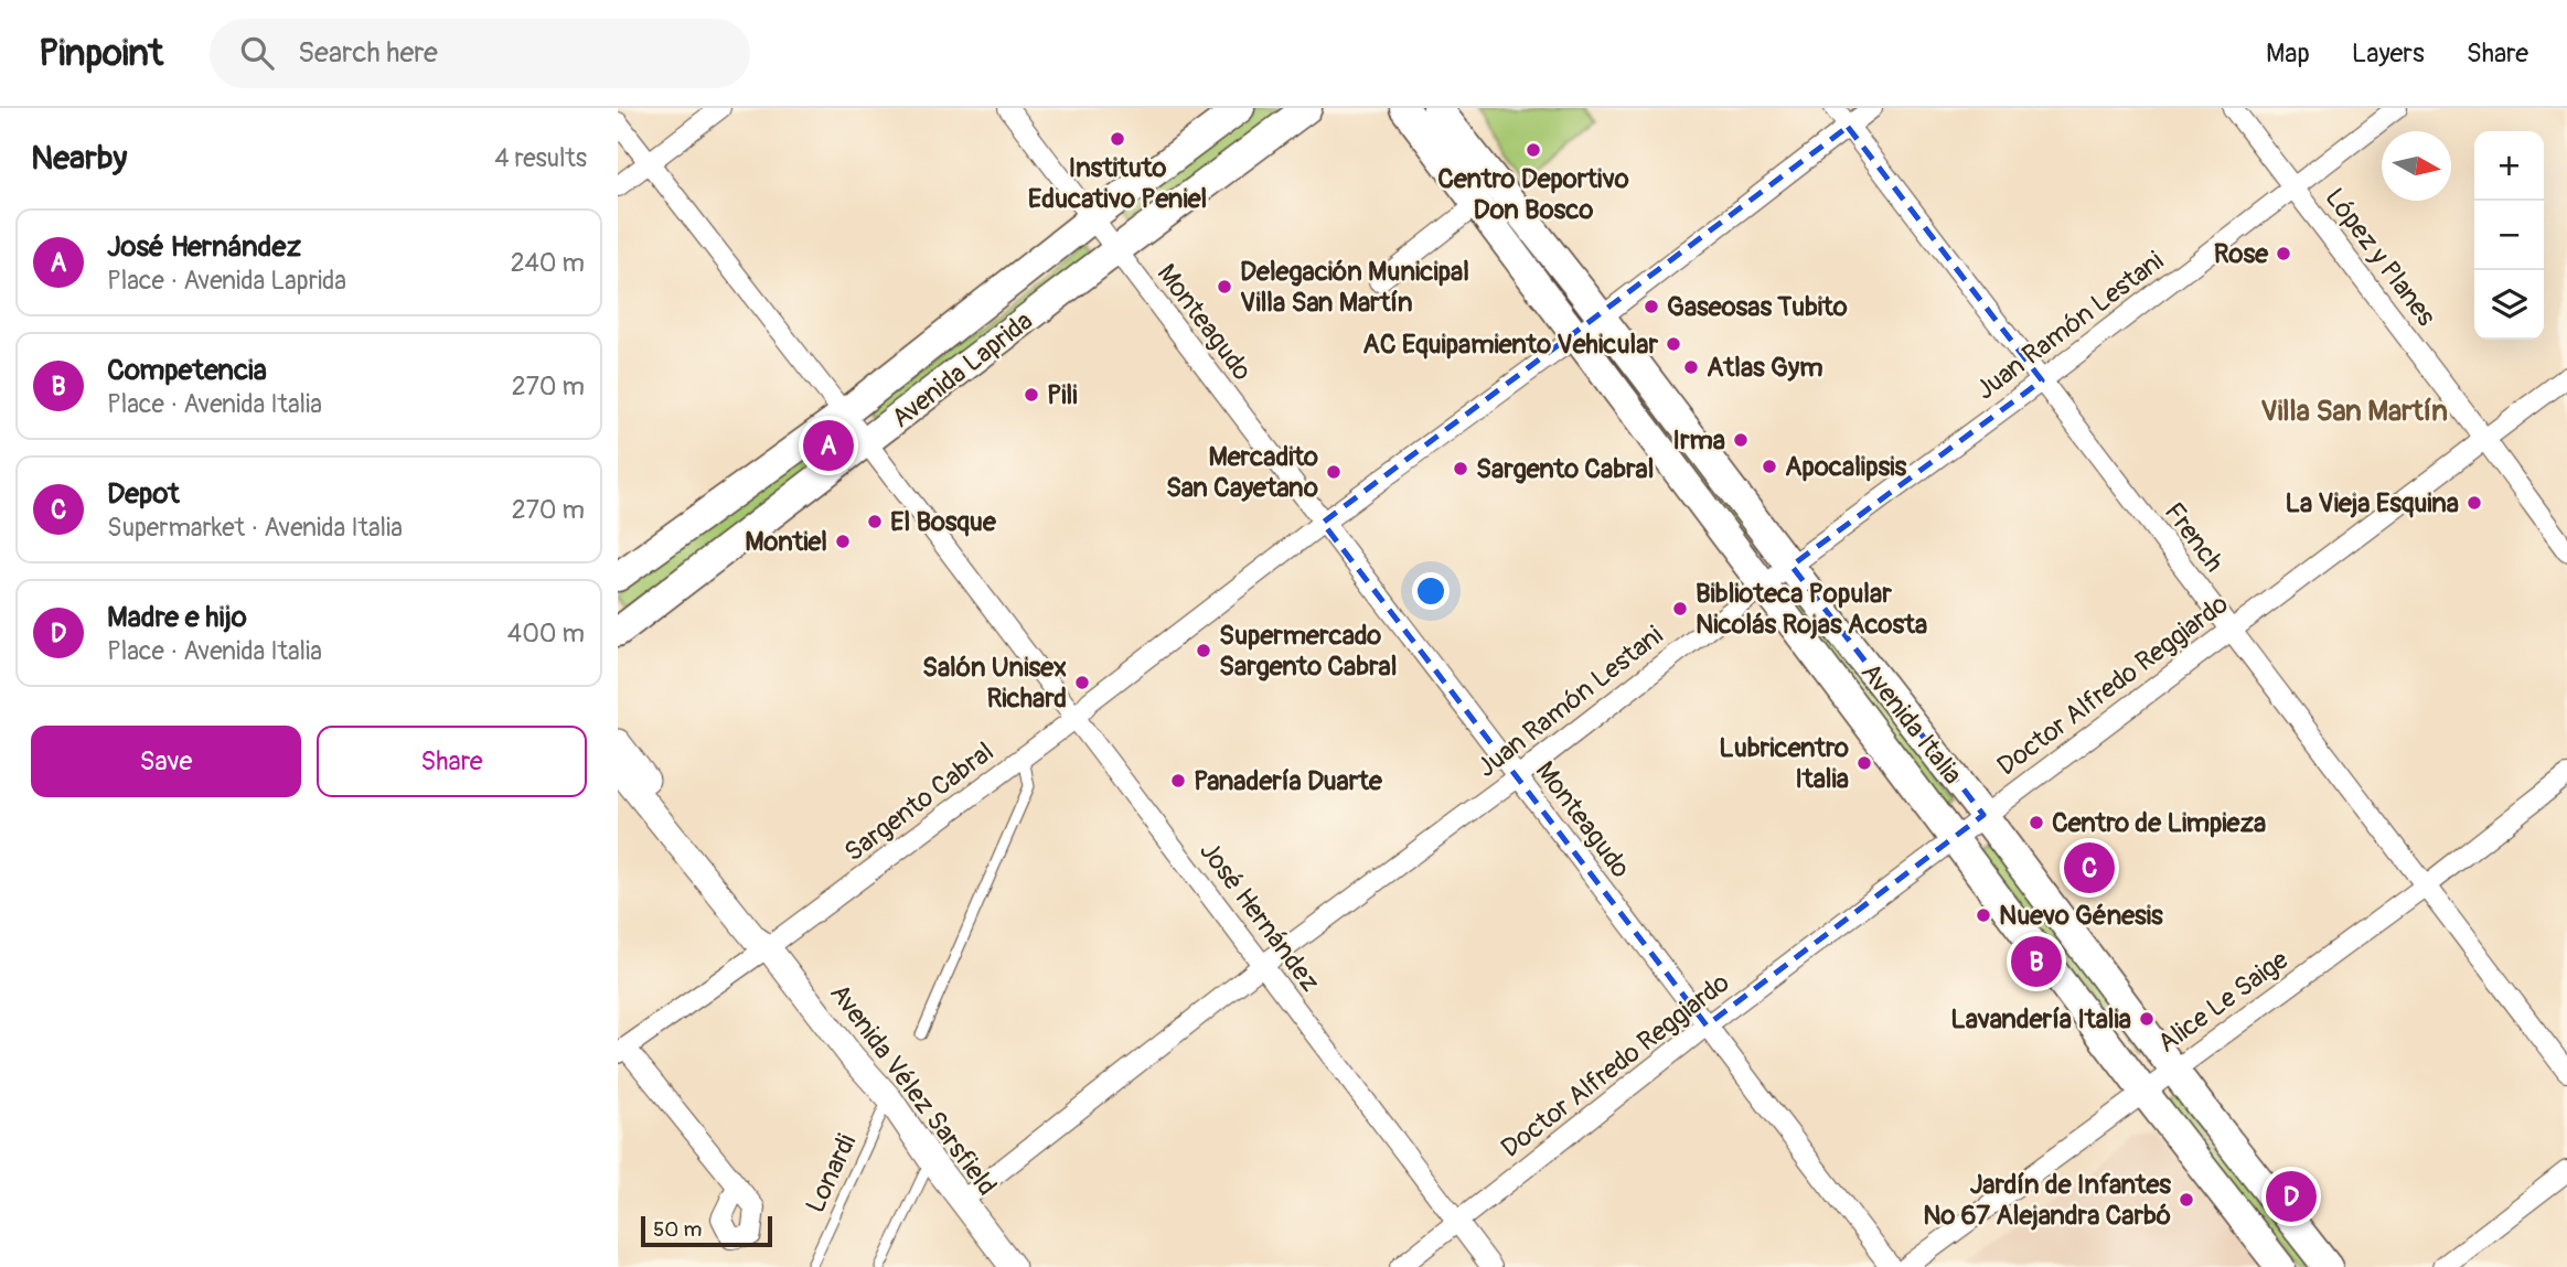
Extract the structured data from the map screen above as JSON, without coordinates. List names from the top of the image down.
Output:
{
  "streets": {
    "main road": ["Avenida Laprida", "Avenida Italia"],
    "street": [
      "López y Planes",
      "Monteagudo",
      "Juan Ramón Lestani",
      "French",
      "Doctor Alfredo Reggiardo",
      "Sargento Cabral",
      "José Hernández",
      "Alice Le Saige",
      "Avenida Vélez Sarsfield"
    ],
    "lane": ["Lonardi"]
  },
  "crossings": [
    ["López y Planes", "Juan Ramón Lestani"],
    ["López y Planes", "Doctor Alfredo Reggiardo"],
    ["Monteagudo", "Juan Ramón Lestani"],
    ["Monteagudo", "Avenida Laprida"],
    ["Monteagudo", "Doctor Alfredo Reggiardo"],
    ["Monteagudo", "Sargento Cabral"],
    ["Juan Ramón Lestani", "French"],
    ["Juan Ramón Lestani", "Avenida Italia"],
    ["Juan Ramón Lestani", "José Hernández"],
    ["Juan Ramón Lestani", "Avenida Vélez Sarsfield"],
    ["Avenida Laprida", "José Hernández"],
    ["French", "Doctor Alfredo Reggiardo"],
    ["French", "Sargento Cabral"],
    ["French", "Alice Le Saige"],
    ["Doctor Alfredo Reggiardo", "Avenida Italia"],
    ["Doctor Alfredo Reggiardo", "José Hernández"],
    ["Avenida Italia", "Sargento Cabral"],
    ["Avenida Italia", "Alice Le Saige"],
    ["Sargento Cabral", "José Hernández"],
    ["Sargento Cabral", "Avenida Vélez Sarsfield"],
    ["Avenida Vélez Sarsfield", "Lonardi"]
  ],
  "districts": ["Villa San Martín"],
  "places": [
    "Instituto Educativo Peniel",
    "Centro Deportivo Don Bosco",
    "Rose",
    "Delegación Municipal Villa San Martín",
    "Gaseosas Tubito",
    "AC Equipamiento Vehicular",
    "Atlas Gym",
    "Pili",
    "Irma",
    "Apocalipsis",
    "Sargento Cabral",
    "Mercadito San Cayetano",
    "La Vieja Esquina",
    "El Bosque",
    "Montiel",
    "Biblioteca Popular Nicolás Rojas Acosta",
    "Supermercado Sargento Cabral",
    "Salón Unisex Richard",
    "Lubricentro Italia",
    "Panadería Duarte",
    "Centro de Limpieza",
    "Nuevo Génesis",
    "Lavandería Italia",
    "Jardín de Infantes Nº 67 Alejandra Carbó"
  ],
  "scale_bar": "50 m",
  "north": "right",
  "page": {
    "header": "Pinpoint",
    "search": "Search here",
    "nav": ["Map", "Layers", "Share"],
    "heading": ["Nearby", "4 results"],
    "map_buttons": ["+", "−"],
    "list": [
      {
        "mark": "A",
        "name": "José Hernández",
        "note": "Place · Avenida Laprida",
        "value": "240 m"
      },
      {
        "mark": "B",
        "name": "Competencia",
        "note": "Place · Avenida Italia",
        "value": "270 m"
      },
      {
        "mark": "C",
        "name": "Depot",
        "note": "Supermarket · Avenida Italia",
        "value": "270 m"
      },
      {
        "mark": "D",
        "name": "Madre e hijo",
        "note": "Place · Avenida Italia",
        "value": "400 m"
      }
    ],
    "pins": [
      "A",
      "C",
      "B",
      "D"
    ],
    "buttons": ["Save", "Share"],
    "scale": "50 m"
  }
}
